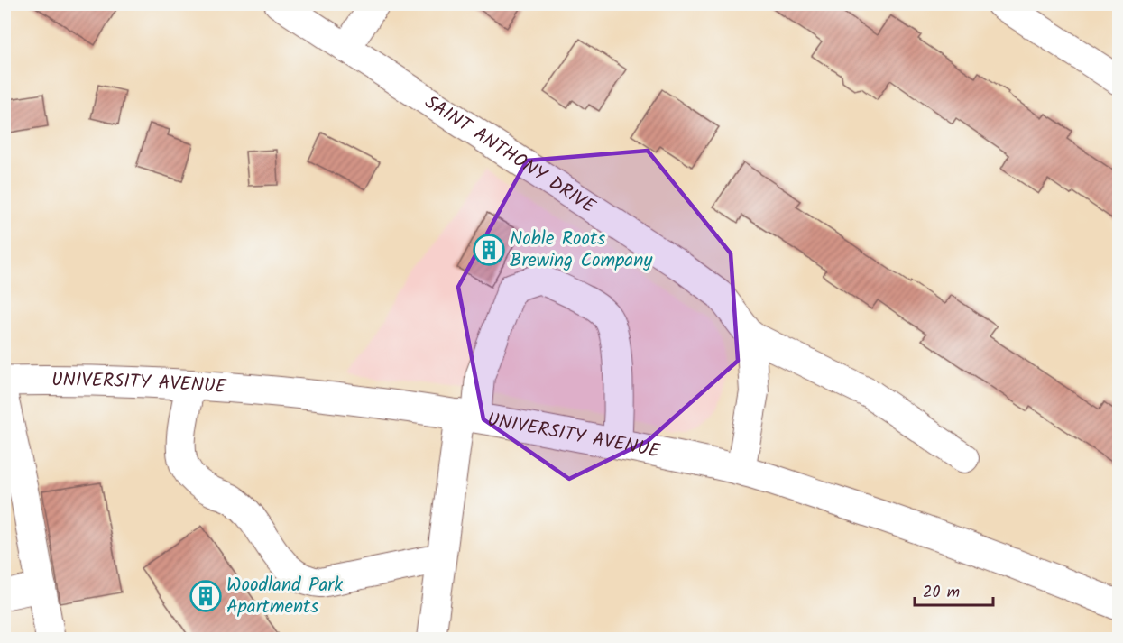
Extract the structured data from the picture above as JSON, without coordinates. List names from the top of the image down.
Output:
{
  "streets": {
    "main road": ["UNIVERSITY AVENUE"],
    "street": ["SAINT ANTHONY DRIVE"]
  },
  "places": {
    "building": ["Noble Roots Brewing Company", "Woodland Park Apartments"]
  },
  "scale_bar": "20 m"
}
